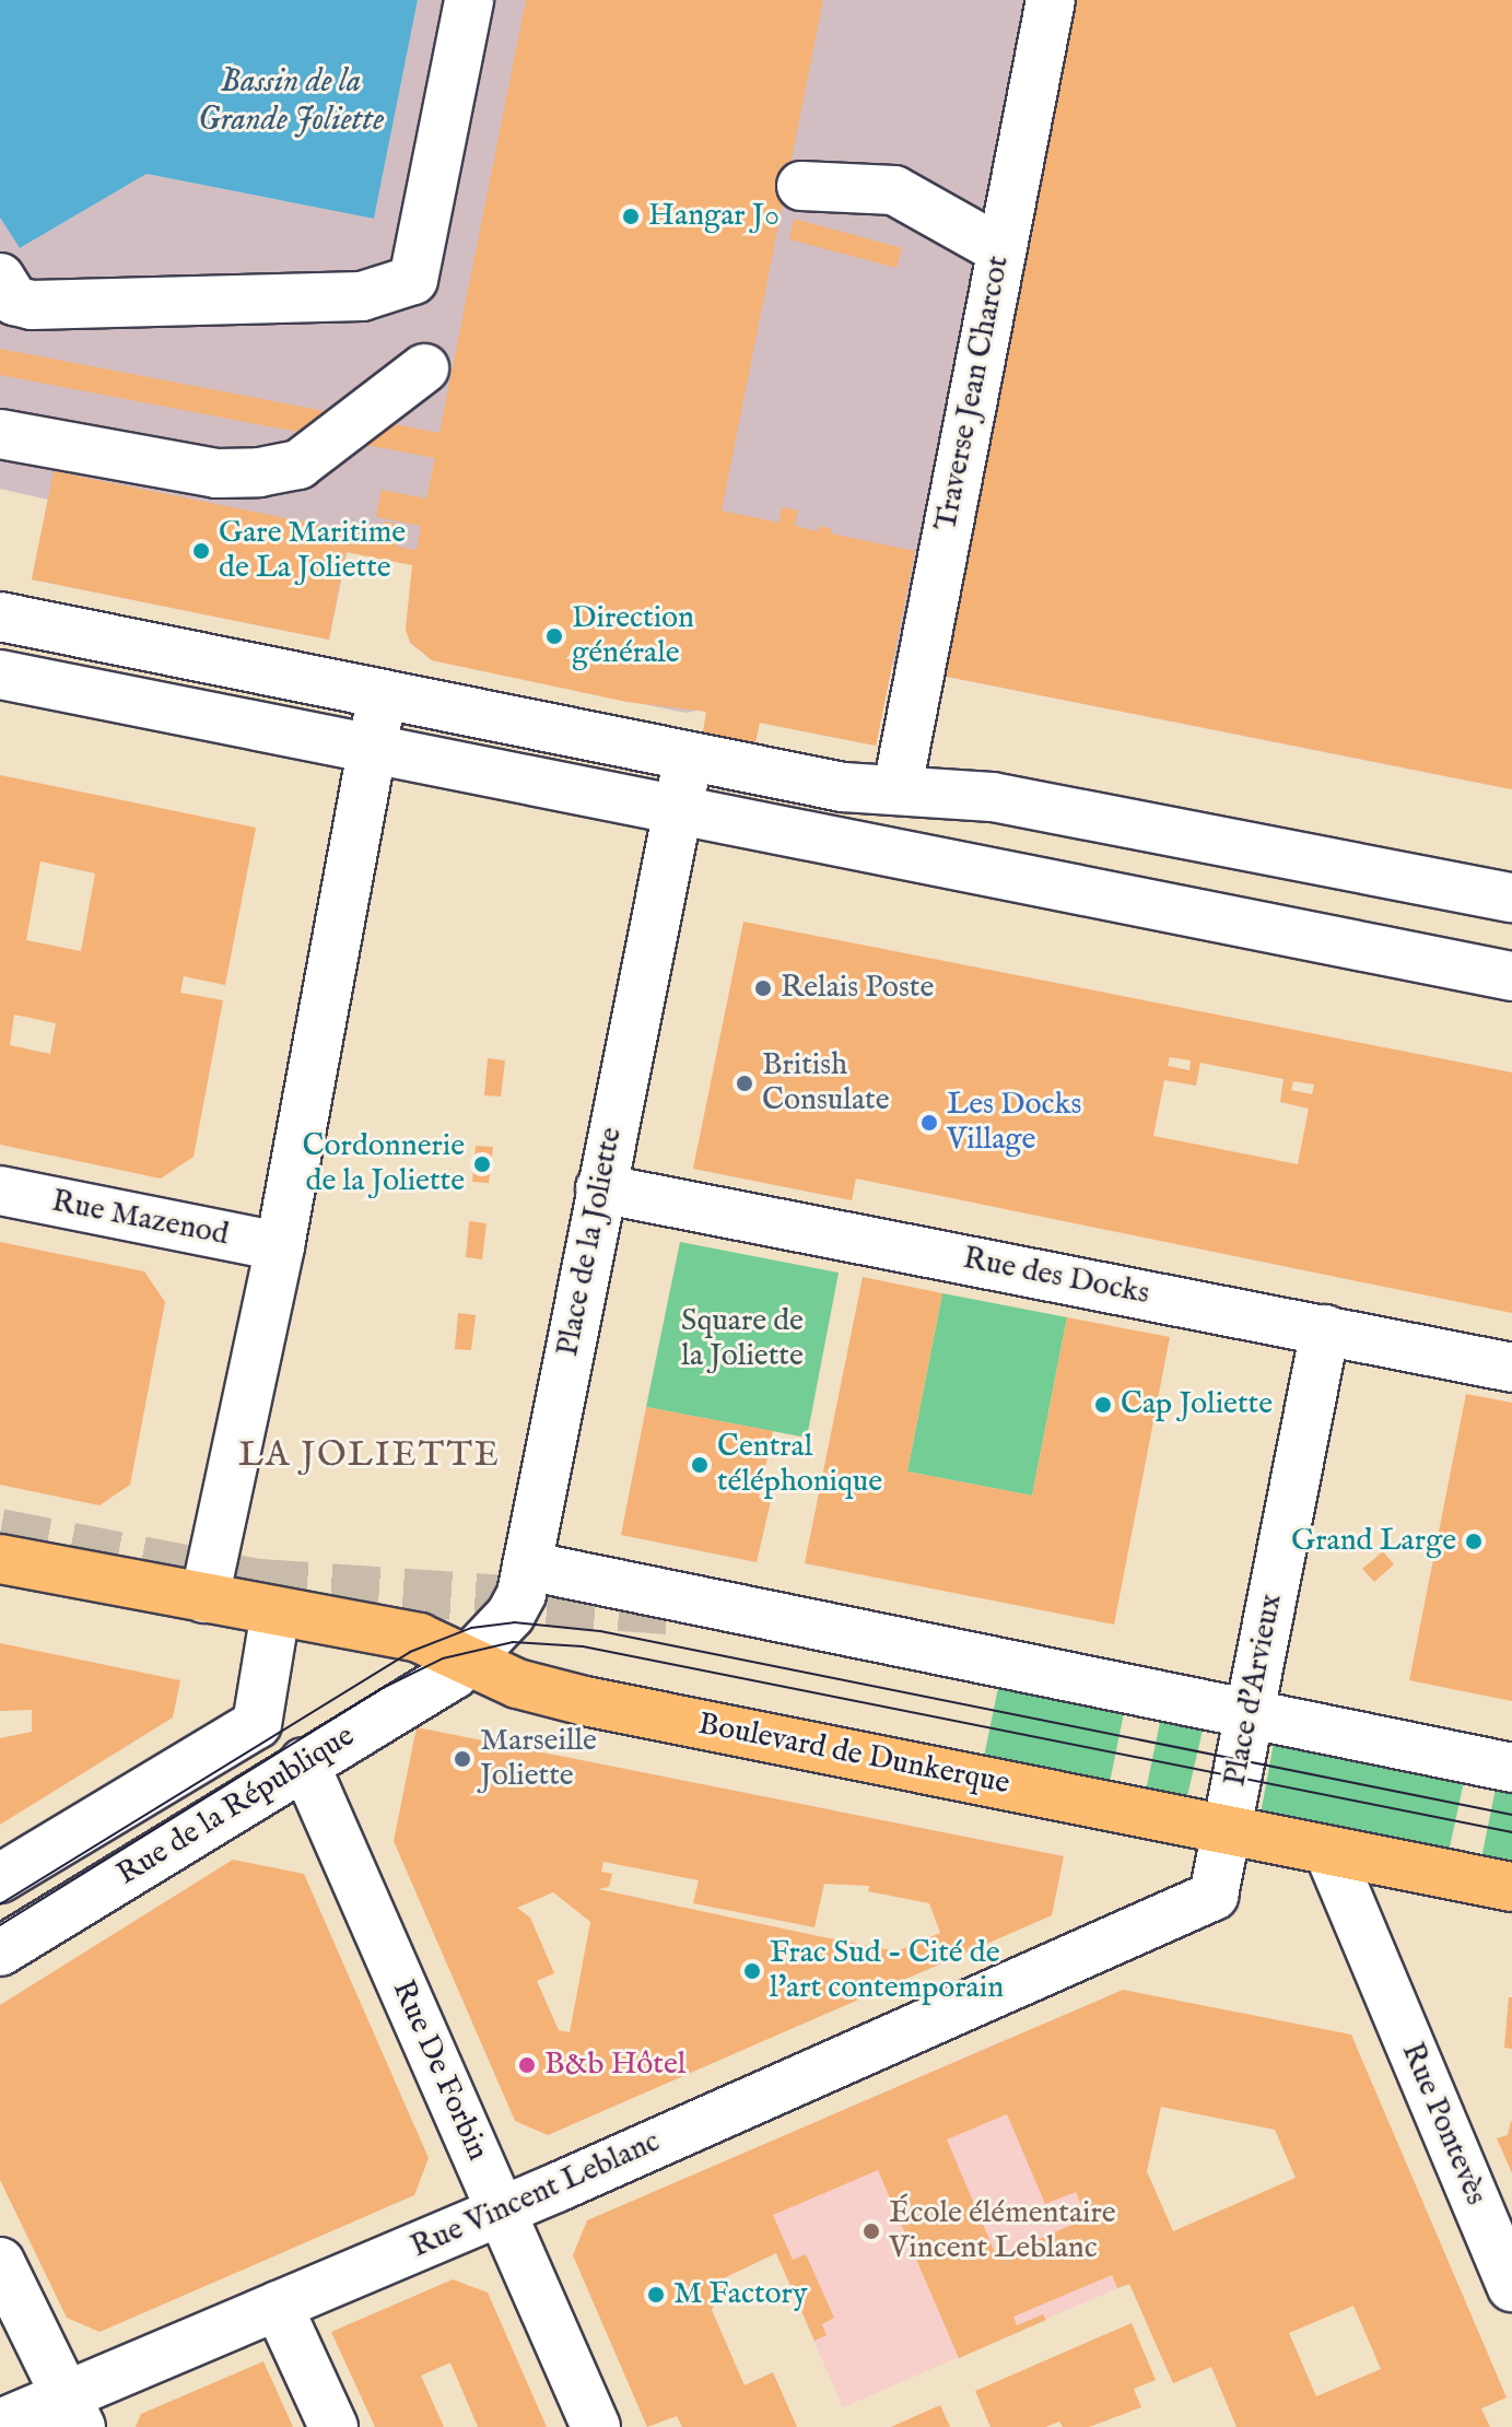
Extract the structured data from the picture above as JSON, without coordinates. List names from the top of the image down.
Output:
{
  "streets": {
    "main road": ["Boulevard de Dunkerque"],
    "street": [
      "Traverse Jean Charcot",
      "Rue Mazenod",
      "Place de la Joliette",
      "Rue des Docks",
      "Place d'Arvieux",
      "Rue de la République",
      "Rue De Forbin",
      "Rue Pontevès",
      "Rue Vincent Leblanc"
    ]
  },
  "crossings": [
    ["Place de la Joliette", "Rue des Docks"],
    ["Place de la Joliette", "Boulevard de Dunkerque"],
    ["Place de la Joliette", "Rue de la République"],
    ["Rue des Docks", "Place d'Arvieux"],
    ["Place d'Arvieux", "Boulevard de Dunkerque"],
    ["Place d'Arvieux", "Rue Vincent Leblanc"],
    ["Boulevard de Dunkerque", "Rue de la République"],
    ["Boulevard de Dunkerque", "Rue Pontevès"],
    ["Rue de la République", "Rue De Forbin"],
    ["Rue De Forbin", "Rue Vincent Leblanc"]
  ],
  "districts": ["LA JOLIETTE"],
  "water": ["Bassin de la Grande Joliette"],
  "parks": ["Square de la Joliette"],
  "places": [
    "Hangar J0",
    "Gare Maritime de La Joliette",
    "Direction générale",
    "Relais Poste",
    "British Consulate",
    "Les Docks Village",
    "Cordonnerie de la Joliette",
    "Cap Joliette",
    "Central téléphonique",
    "Grand Large",
    "Marseille Joliette",
    "Frac Sud - Cité de l'art contemporain",
    "B&b Hôtel",
    "École élémentaire Vincent Leblanc",
    "M Factory"
  ]
}
